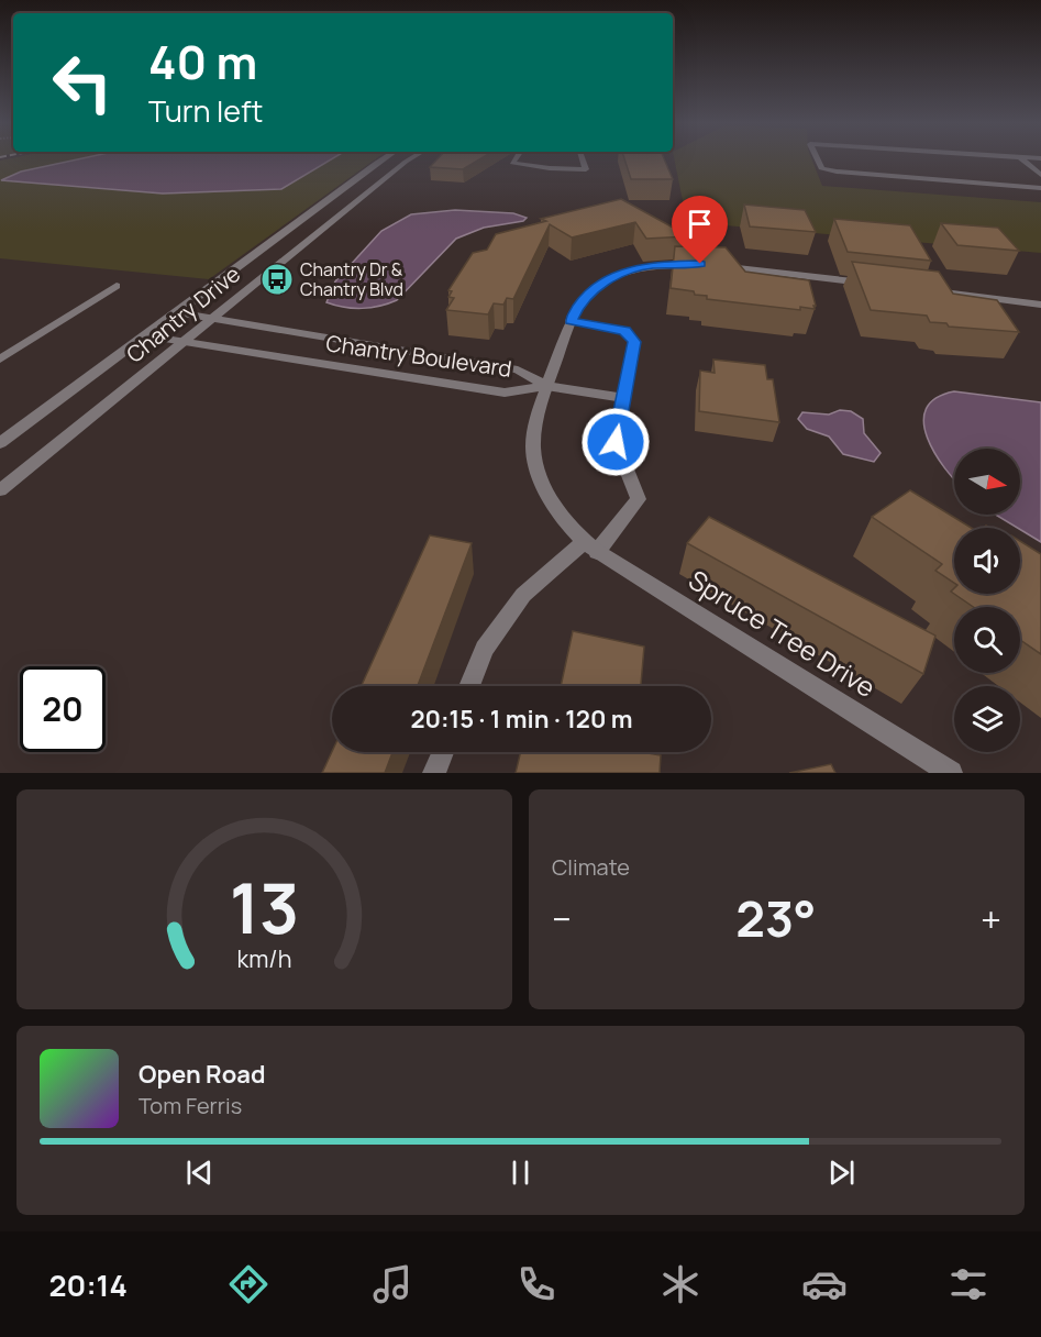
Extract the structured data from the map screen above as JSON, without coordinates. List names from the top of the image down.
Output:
{
  "streets": {
    "street": ["Chantry Drive", "Chantry Boulevard", "Spruce Tree Drive"]
  },
  "crossings": [
    ["Chantry Drive", "Chantry Boulevard"],
    ["Chantry Boulevard", "Spruce Tree Drive"]
  ],
  "places": {
    "bus stop": ["Chantry Dr & Chantry Blvd"]
  },
  "north": "right",
  "page": {
    "turn": ["40 m", "Turn left"],
    "limit": "20",
    "trip": "20:15 · 1 min · 120 m",
    "tile": "Climate",
    "heat": ["−", "23°", "+"],
    "song": ["Open Road", "Tom Ferris"],
    "tabs": "20:14",
    "gauge": ["13", "km/h"]
  }
}
